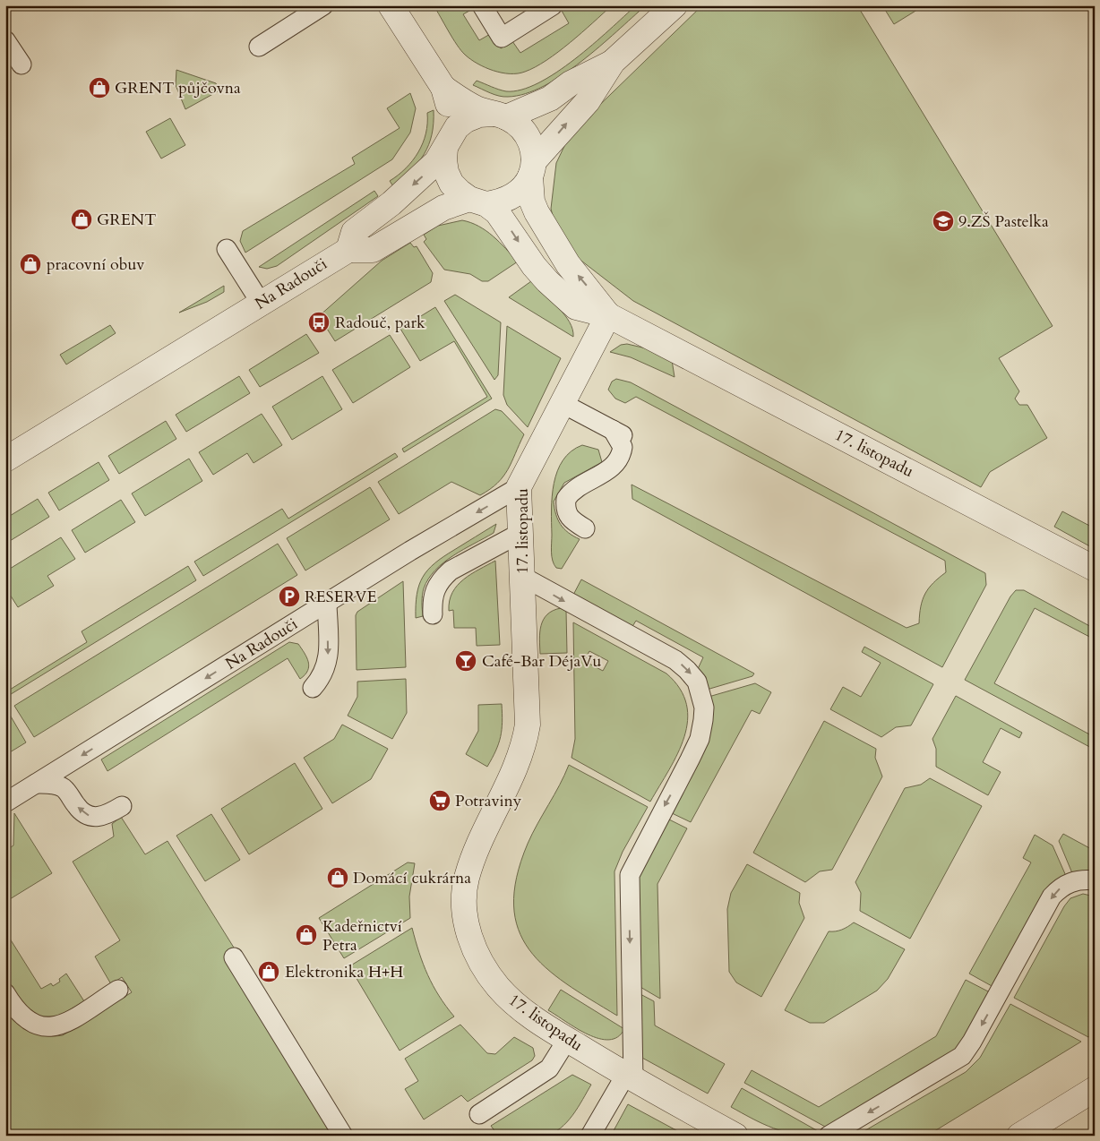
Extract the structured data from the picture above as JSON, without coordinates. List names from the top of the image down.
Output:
{
  "streets": {
    "street": ["Na Radouči", "17. listopadu"]
  },
  "crossings": [
    ["Na Radouči", "17. listopadu"]
  ],
  "one_way": ["Na Radouči"],
  "places": {
    "shop": [
      "GRENT půjčovna",
      "GRENT",
      "pracovní obuv",
      "Domácí cukrárna",
      "Kadeřnictví Petra",
      "Elektronika H+H"
    ],
    "school or university": ["9.ZŠ Pastelka"],
    "bus stop": ["Radouč, park"],
    "parking": ["RESERVE"],
    "bar": ["Café-Bar DéjaVu"],
    "supermarket": ["Potraviny"]
  }
}
